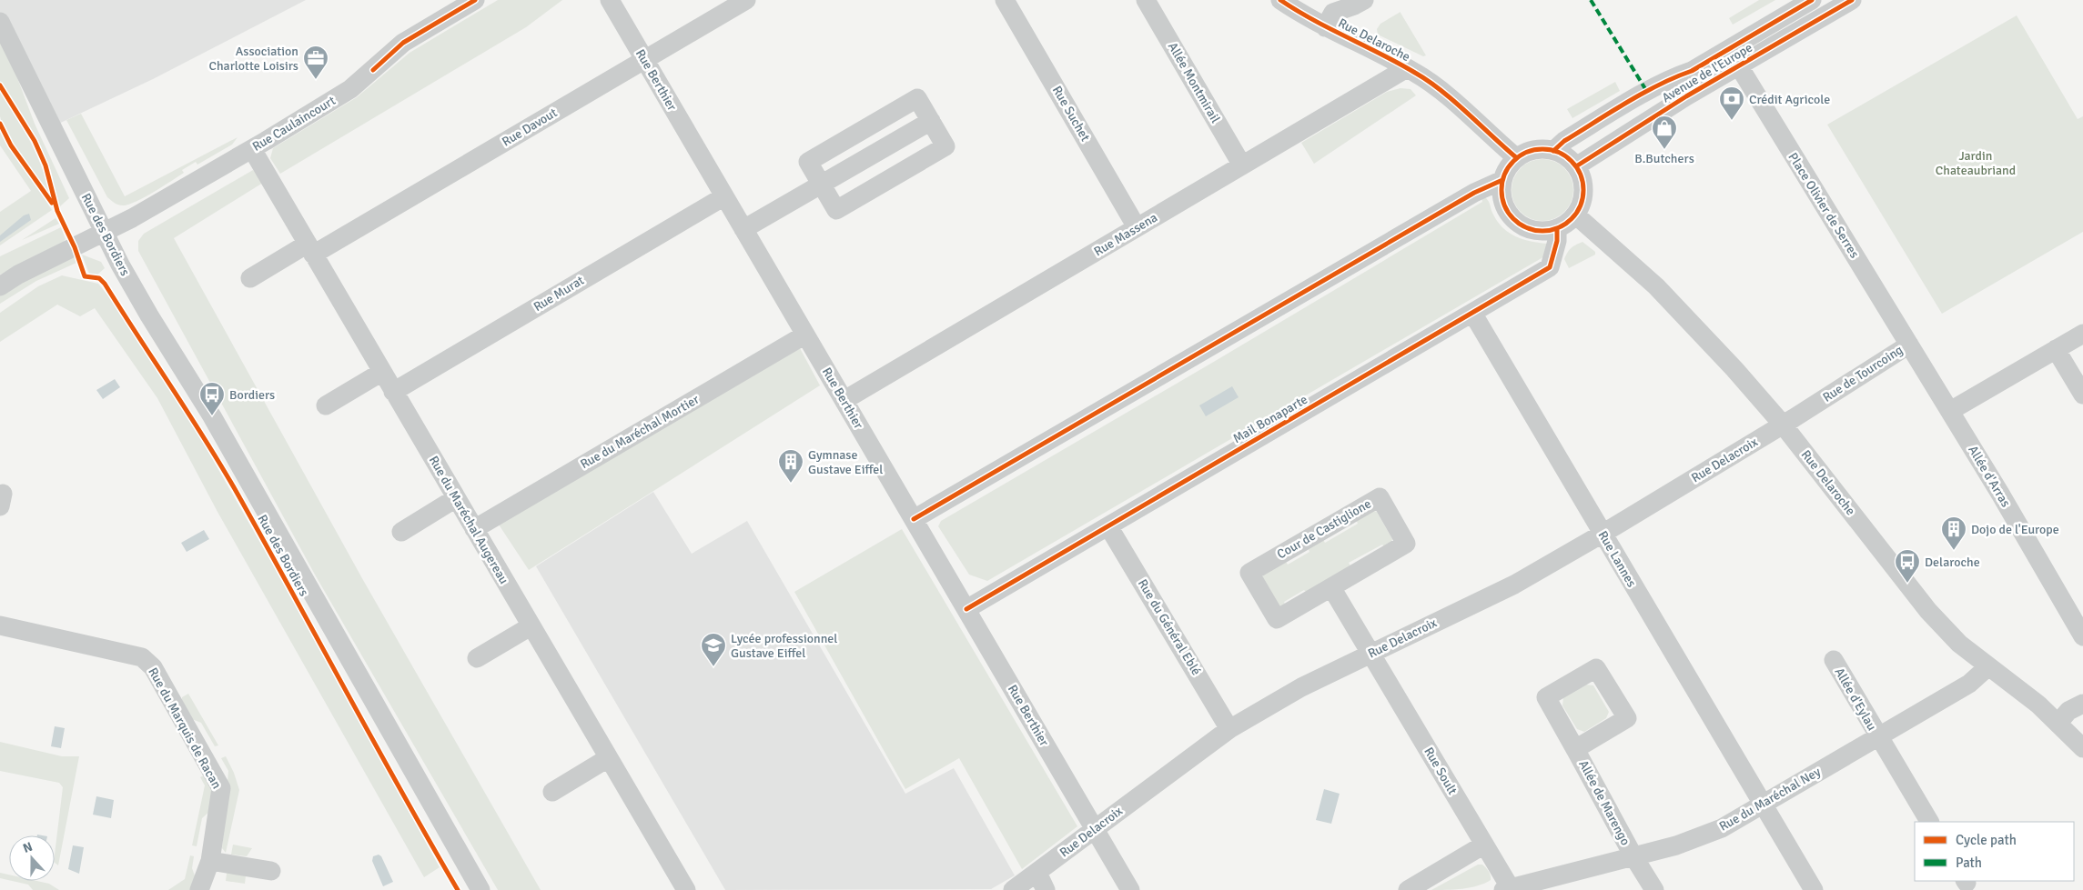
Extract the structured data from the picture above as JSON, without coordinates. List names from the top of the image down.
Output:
{
  "streets": {
    "street": [
      "Rue Delaroche",
      "Avenue de l'Europe",
      "Rue Berthier",
      "Allée Montmirail",
      "Rue Suchet",
      "Rue Caulaincourt",
      "Rue Davout",
      "Place Olivier de Serres",
      "Rue des Bordiers",
      "Rue Massena",
      "Rue Murat",
      "Rue de Tourcoing",
      "Mail Bonaparte",
      "Rue du Maréchal Mortier",
      "Rue Delacroix",
      "Allée d'Arras",
      "Rue du Maréchal Augereau",
      "Cour de Castiglione",
      "Rue Lannes",
      "Rue du Général Eblé",
      "Allée d'Eylau",
      "Rue du Marquis de Racan",
      "Rue Soult",
      "Rue du Maréchal Ney",
      "Allée de Marengo"
    ]
  },
  "crossings": [
    ["Rue Delaroche", "Avenue de l'Europe"],
    ["Rue Delaroche", "Rue Massena"],
    ["Rue Delaroche", "Rue de Tourcoing"],
    ["Rue Delaroche", "Mail Bonaparte"],
    ["Rue Delaroche", "Rue Delacroix"],
    ["Rue Delaroche", "Rue du Maréchal Ney"],
    ["Avenue de l'Europe", "Place Olivier de Serres"],
    ["Avenue de l'Europe", "Mail Bonaparte"],
    ["Rue Berthier", "Rue Davout"],
    ["Rue Berthier", "Rue Massena"],
    ["Rue Berthier", "Rue Murat"],
    ["Rue Berthier", "Mail Bonaparte"],
    ["Rue Berthier", "Rue du Maréchal Mortier"],
    ["Rue Berthier", "Rue Delacroix"],
    ["Allée Montmirail", "Rue Massena"],
    ["Rue Suchet", "Rue Massena"],
    ["Rue Caulaincourt", "Rue des Bordiers"],
    ["Rue Caulaincourt", "Rue du Maréchal Augereau"],
    ["Rue Davout", "Rue du Maréchal Augereau"],
    ["Place Olivier de Serres", "Rue de Tourcoing"],
    ["Rue Murat", "Rue du Maréchal Augereau"],
    ["Rue de Tourcoing", "Rue Delacroix"],
    ["Rue de Tourcoing", "Allée d'Arras"],
    ["Mail Bonaparte", "Rue Lannes"],
    ["Mail Bonaparte", "Rue du Général Eblé"],
    ["Rue du Maréchal Mortier", "Rue du Maréchal Augereau"],
    ["Rue Delacroix", "Rue Lannes"],
    ["Rue Delacroix", "Rue du Général Eblé"],
    ["Rue Delacroix", "Rue Soult"],
    ["Rue Lannes", "Rue du Maréchal Ney"],
    ["Allée d'Eylau", "Rue du Maréchal Ney"],
    ["Rue Soult", "Rue du Maréchal Ney"],
    ["Rue du Maréchal Ney", "Allée de Marengo"]
  ],
  "parks": ["Jardin Chateaubriand"],
  "places": {
    "office": ["Association Charlotte Loisirs"],
    "bank": ["Crédit Agricole"],
    "shop": ["B.Butchers"],
    "bus stop": ["Bordiers", "Delaroche"],
    "building": ["Gymnase Gustave Eiffel", "Dojo de l'Europe"],
    "school or university": ["Lycée professionnel Gustave Eiffel"]
  },
  "legend": ["Cycle path", "Path"],
  "north": "top"
}
